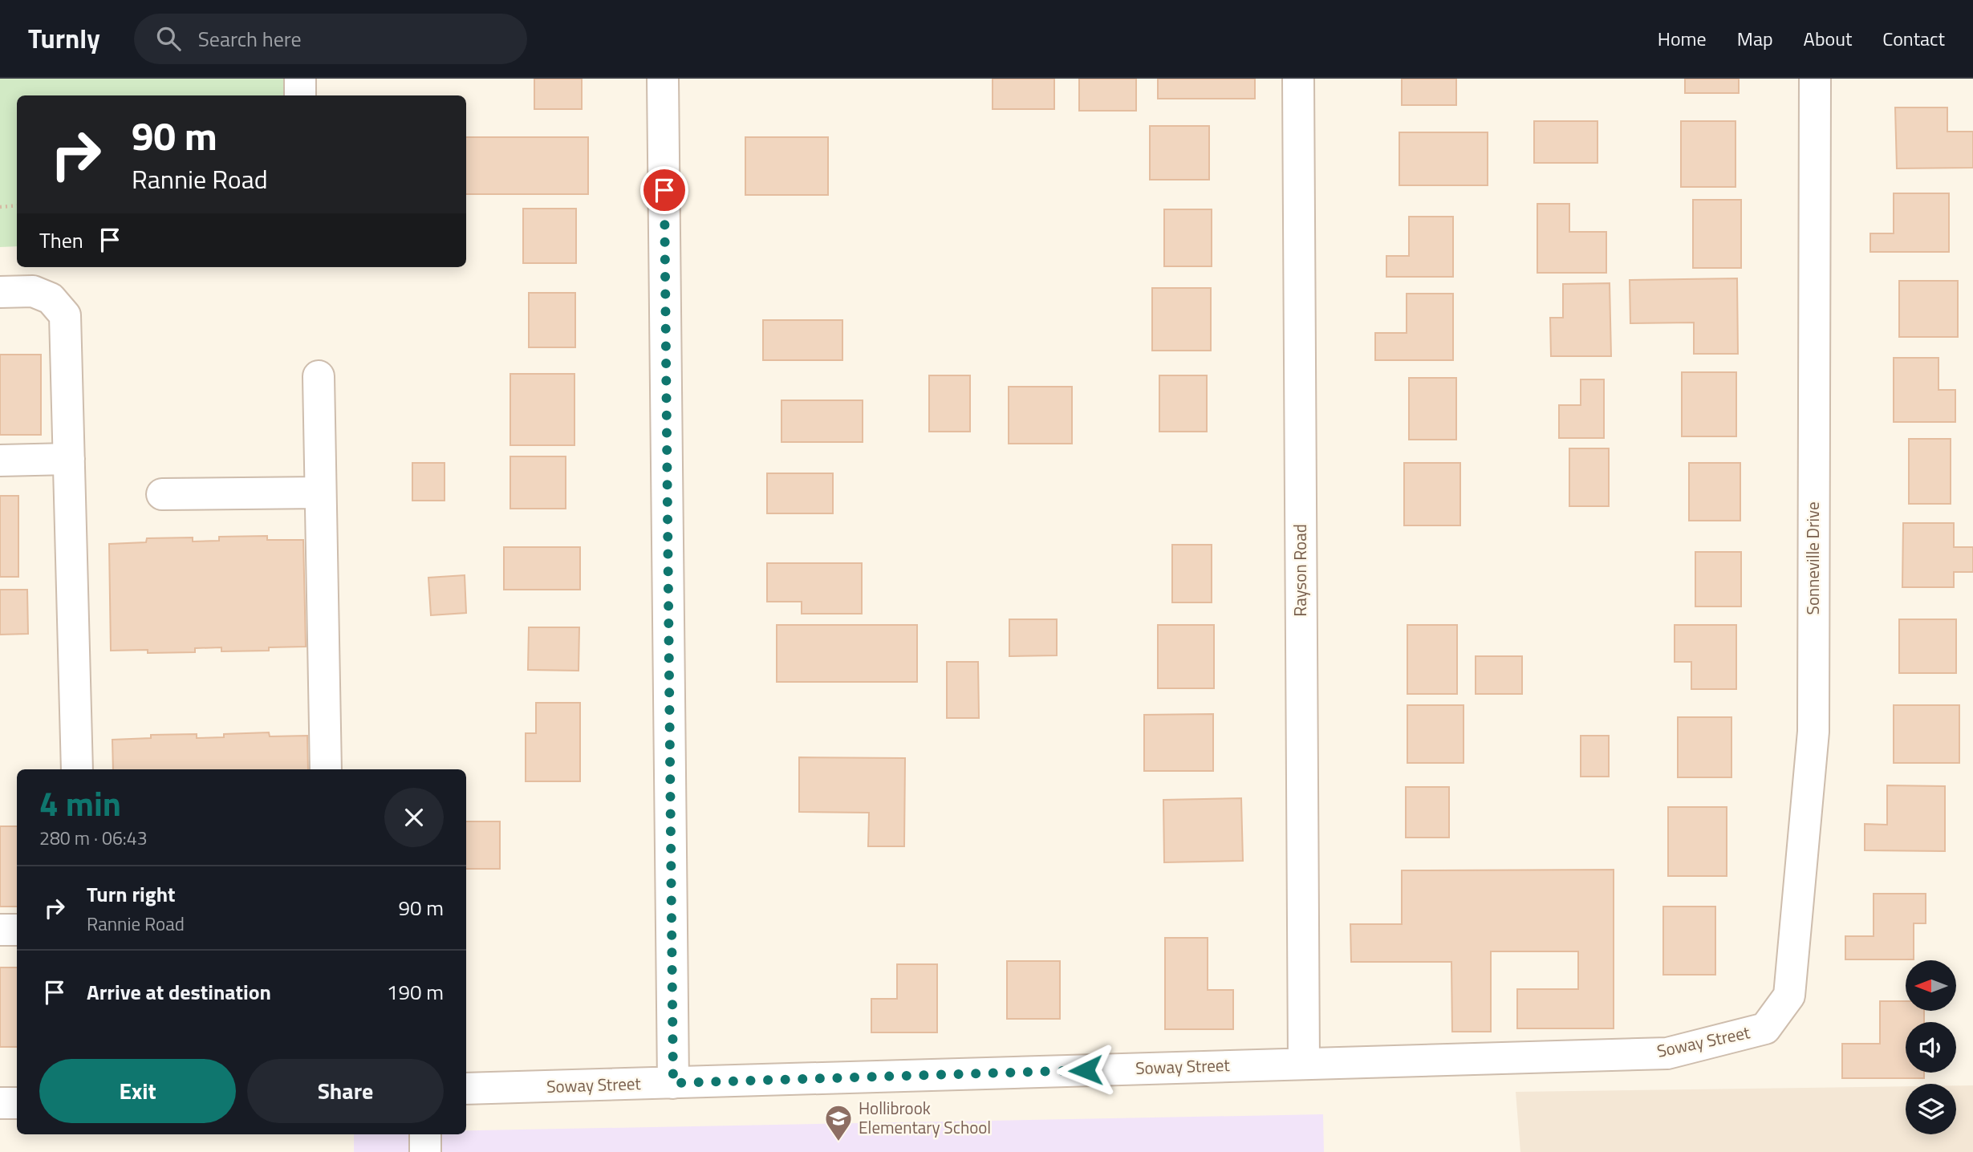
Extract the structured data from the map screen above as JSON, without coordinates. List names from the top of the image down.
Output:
{
  "streets": {
    "street": ["Sonneville Drive", "Rayson Road", "Soway Street"]
  },
  "crossings": [
    ["Sonneville Drive", "Soway Street"],
    ["Rayson Road", "Soway Street"]
  ],
  "places": {
    "school or university": ["Hollibrook Elementary School"]
  },
  "north": "left",
  "page": {
    "header": "Turnly",
    "search": "Search here",
    "nav": [
      "Home",
      "Map",
      "About",
      "Contact"
    ],
    "turn": ["90 m", "Rannie Road"],
    "then": "Then",
    "heading": ["4 min", "280 m · 06:43"],
    "list": [
      {
        "name": "Turn right",
        "note": "Rannie Road",
        "value": "90 m"
      },
      {
        "name": "Arrive at destination",
        "value": "190 m"
      }
    ],
    "buttons": ["Exit", "Share"]
  }
}
